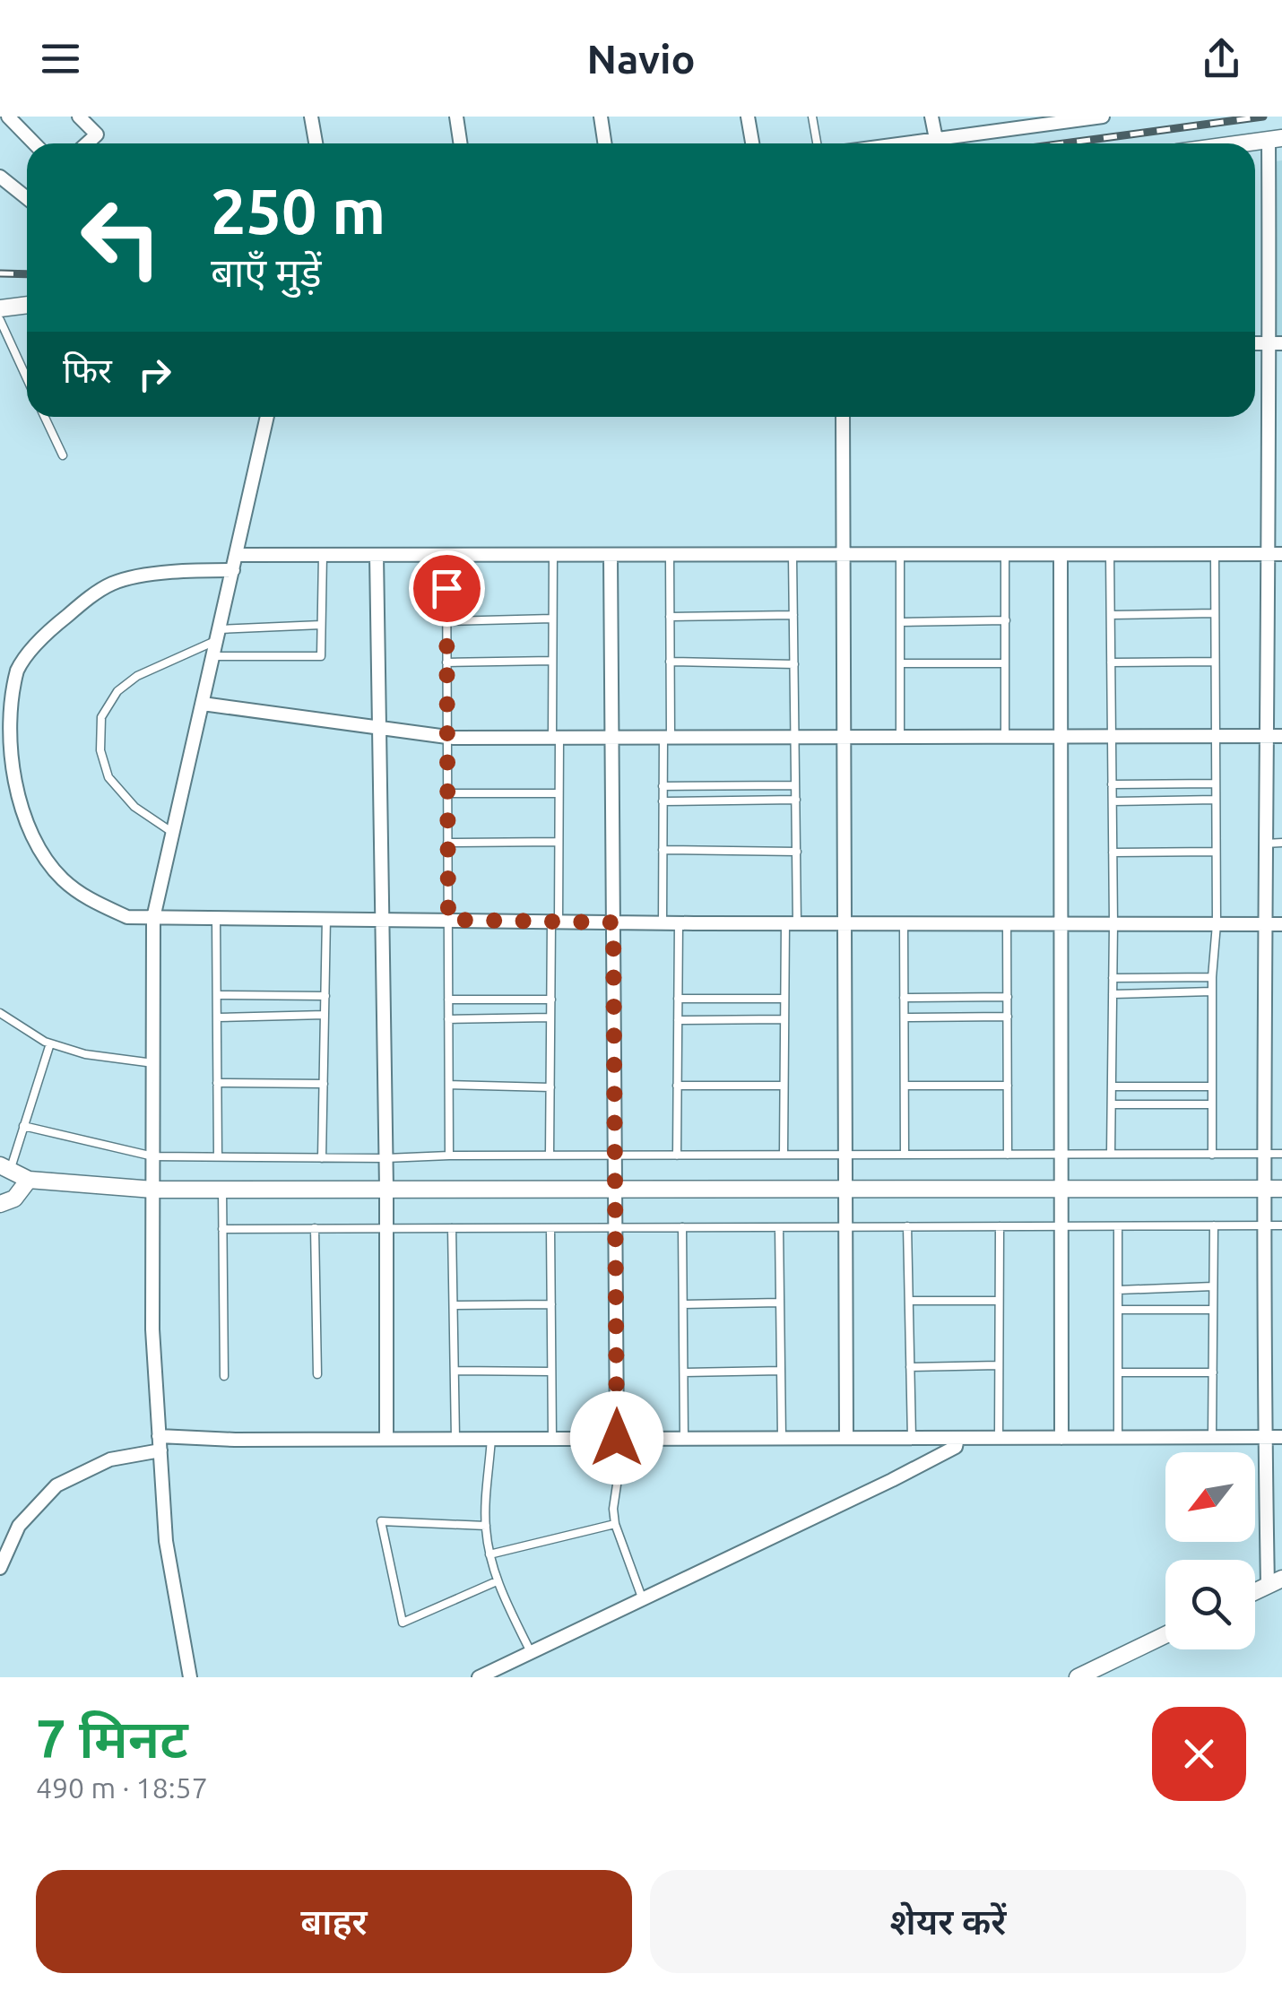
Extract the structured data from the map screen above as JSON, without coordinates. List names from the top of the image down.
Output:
{
  "north": "bottom left",
  "page": {
    "header": "Navio",
    "turn": ["250 m", "बाएँ मुड़ें"],
    "then": "फिर",
    "heading": ["7 मिनट", "490 m · 18:57"],
    "buttons": ["बाहर", "शेयर करें"]
  }
}
